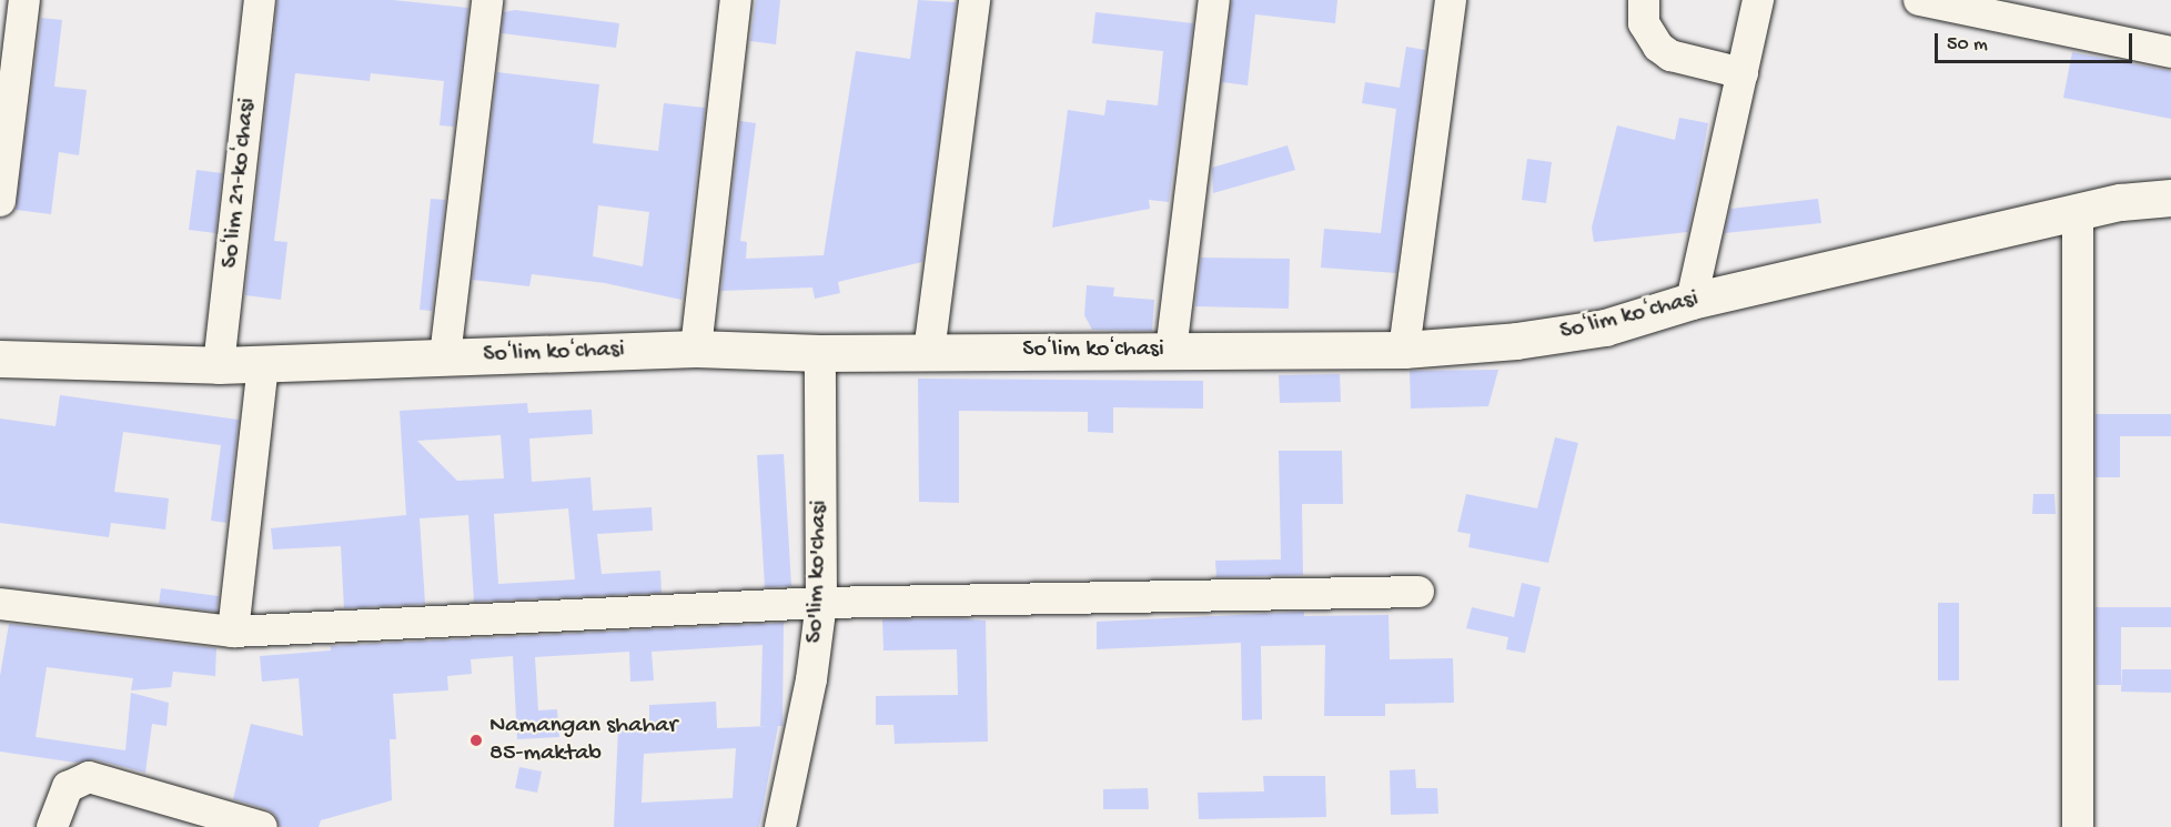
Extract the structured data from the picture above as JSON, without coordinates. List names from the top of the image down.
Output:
{
  "streets": {
    "street": ["Soʻlim 21-koʻchasi", "Soʻlim koʻchasi", "So'lim ko'chasi"]
  },
  "crossings": [
    ["Soʻlim 21-koʻchasi", "Soʻlim koʻchasi"],
    ["Soʻlim koʻchasi", "So'lim ko'chasi"]
  ],
  "places": ["Namangan shahar 85-maktab"],
  "scale_bar": "50 m"
}
